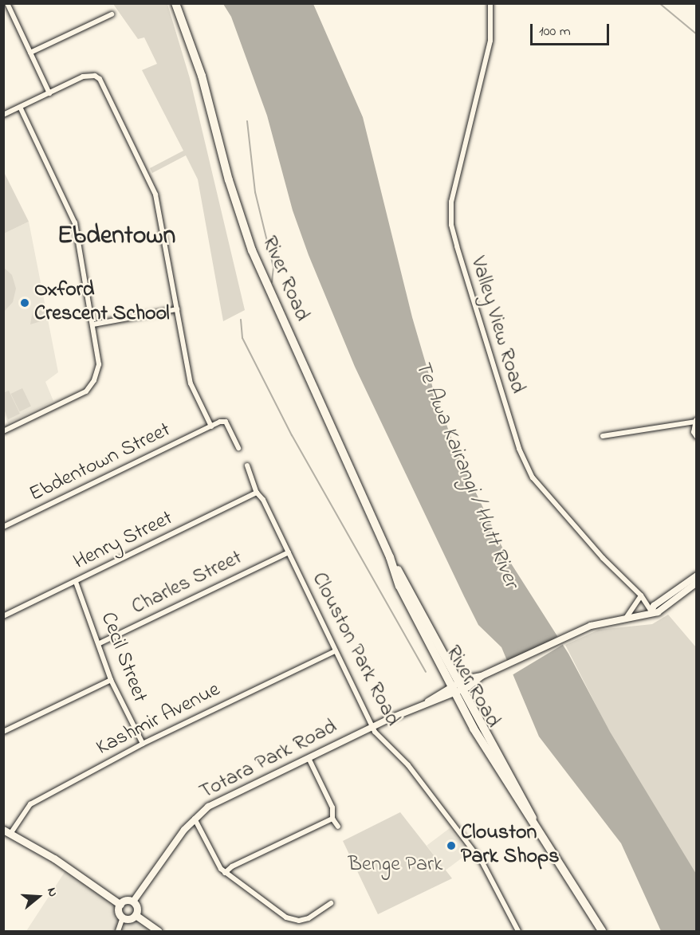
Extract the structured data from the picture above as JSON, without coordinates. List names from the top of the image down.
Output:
{
  "streets": {
    "highway": ["River Road"],
    "street": [
      "Valley View Road",
      "Ebdentown Street",
      "Henry Street",
      "Charles Street",
      "Clouston Park Road",
      "Cecil Street",
      "Kashmir Avenue",
      "Totara Park Road"
    ]
  },
  "crossings": [
    ["River Road", "Totara Park Road"],
    ["Valley View Road", "Totara Park Road"],
    ["Henry Street", "Clouston Park Road"],
    ["Henry Street", "Cecil Street"],
    ["Charles Street", "Clouston Park Road"],
    ["Charles Street", "Cecil Street"],
    ["Clouston Park Road", "Kashmir Avenue"],
    ["Clouston Park Road", "Totara Park Road"],
    ["Cecil Street", "Kashmir Avenue"]
  ],
  "districts": ["Ebdentown"],
  "water": ["Te Awa Kairangi / Hutt River"],
  "parks": ["Benge Park"],
  "places": ["Oxford Crescent School", "Clouston Park Shops"],
  "scale_bar": "100 m",
  "north": "right"
}
